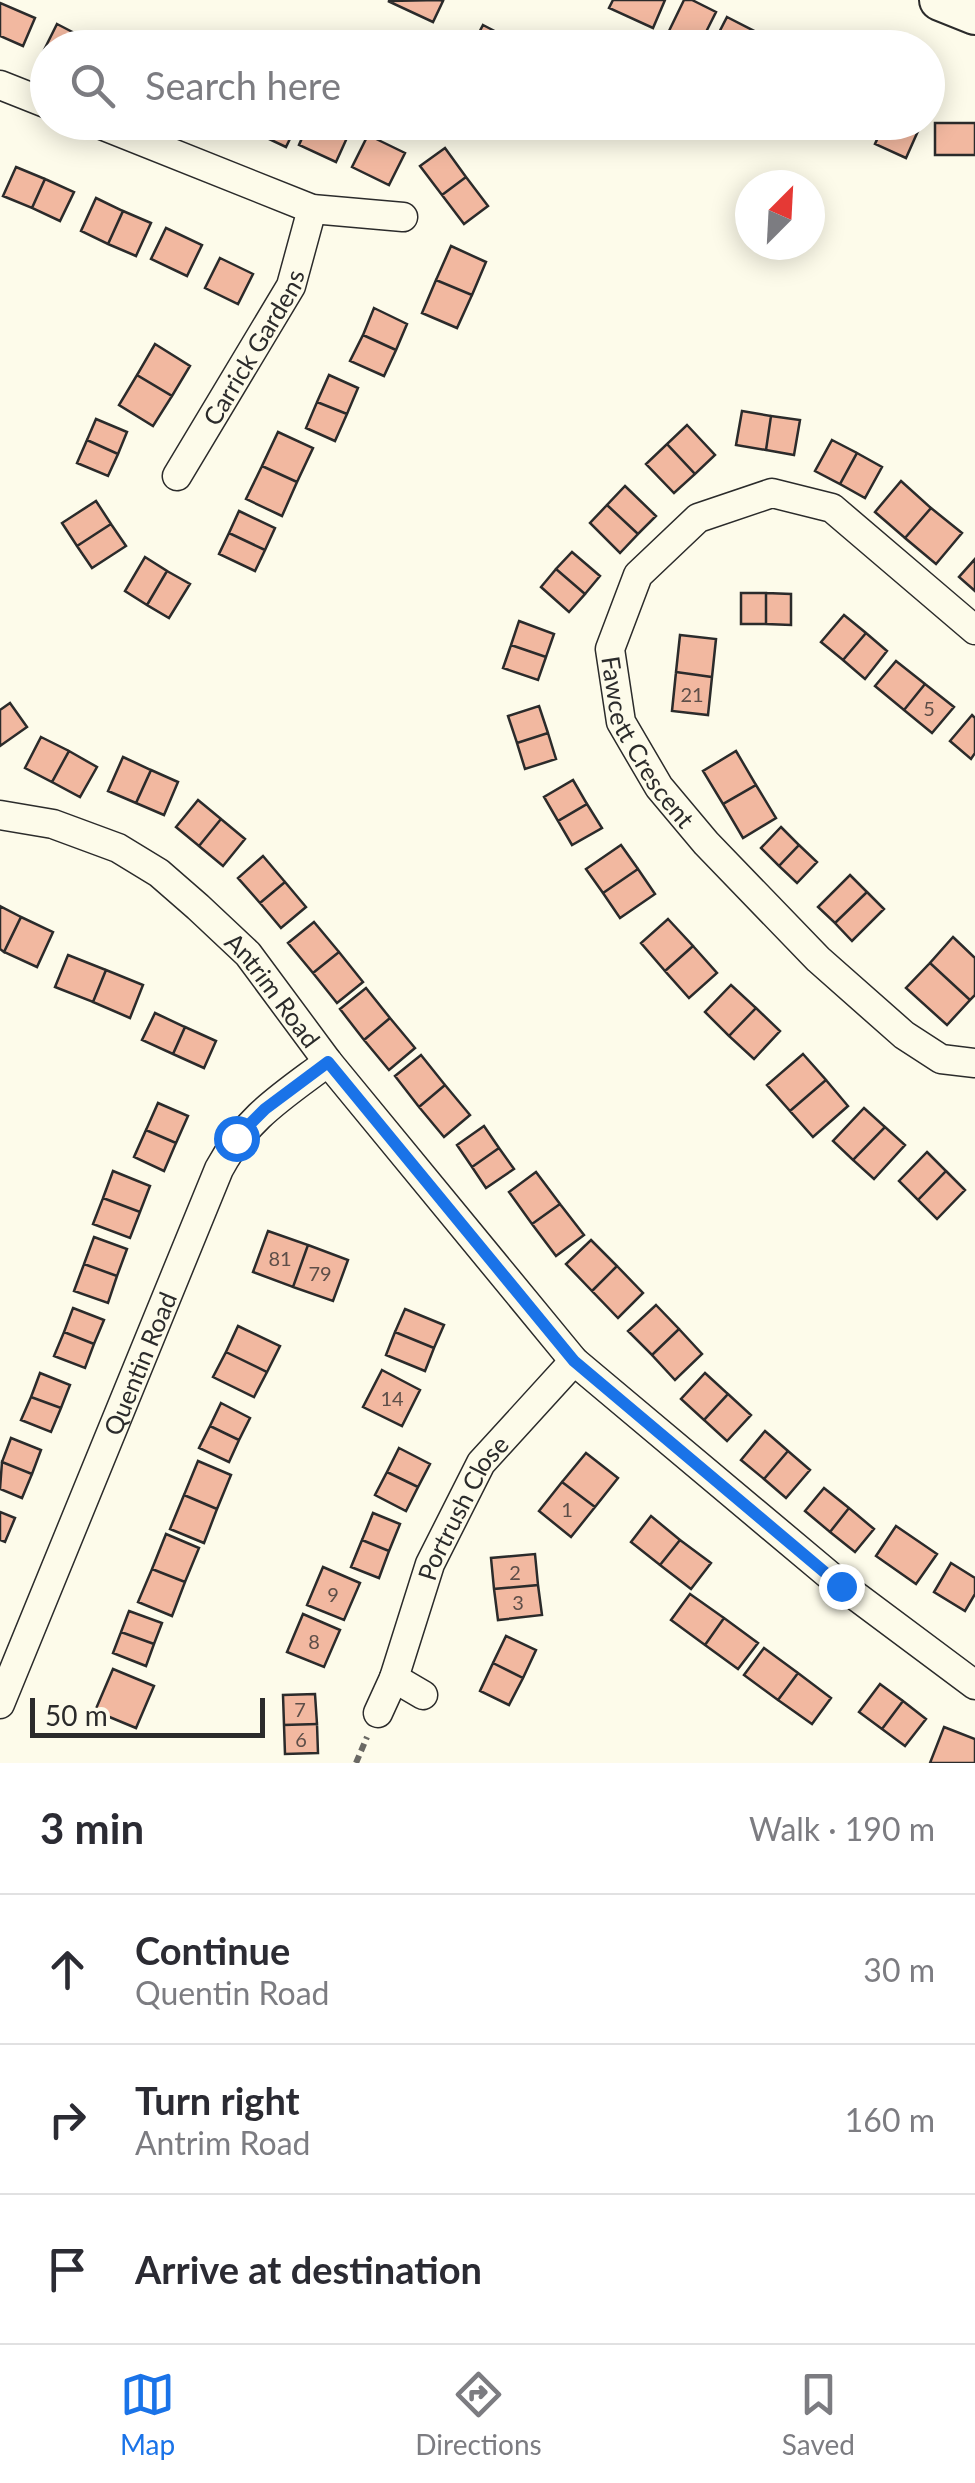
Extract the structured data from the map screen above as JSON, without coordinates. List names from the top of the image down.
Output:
{
  "streets": {
    "street": [
      "Carrick Gardens",
      "Fawcett Crescent",
      "Antrim Road",
      "Quentin Road",
      "Portrush Close"
    ]
  },
  "crossings": [
    ["Antrim Road", "Quentin Road"],
    ["Antrim Road", "Portrush Close"]
  ],
  "house_numbers": [
    "21",
    "5",
    "81",
    "79",
    "14",
    "1",
    "2",
    "9",
    "3",
    "8",
    "7",
    "6"
  ],
  "scale_bar": "50 m",
  "north": "top right",
  "page": {
    "search": "Search here",
    "scale": "50 m",
    "heading": ["3 min", "Walk · 190 m"],
    "list": [
      ["Continue", "Quentin Road", "30 m"],
      ["Turn right", "Antrim Road", "160 m"],
      "Arrive at destination"
    ],
    "nav": ["Map", "Directions", "Saved"]
  }
}
